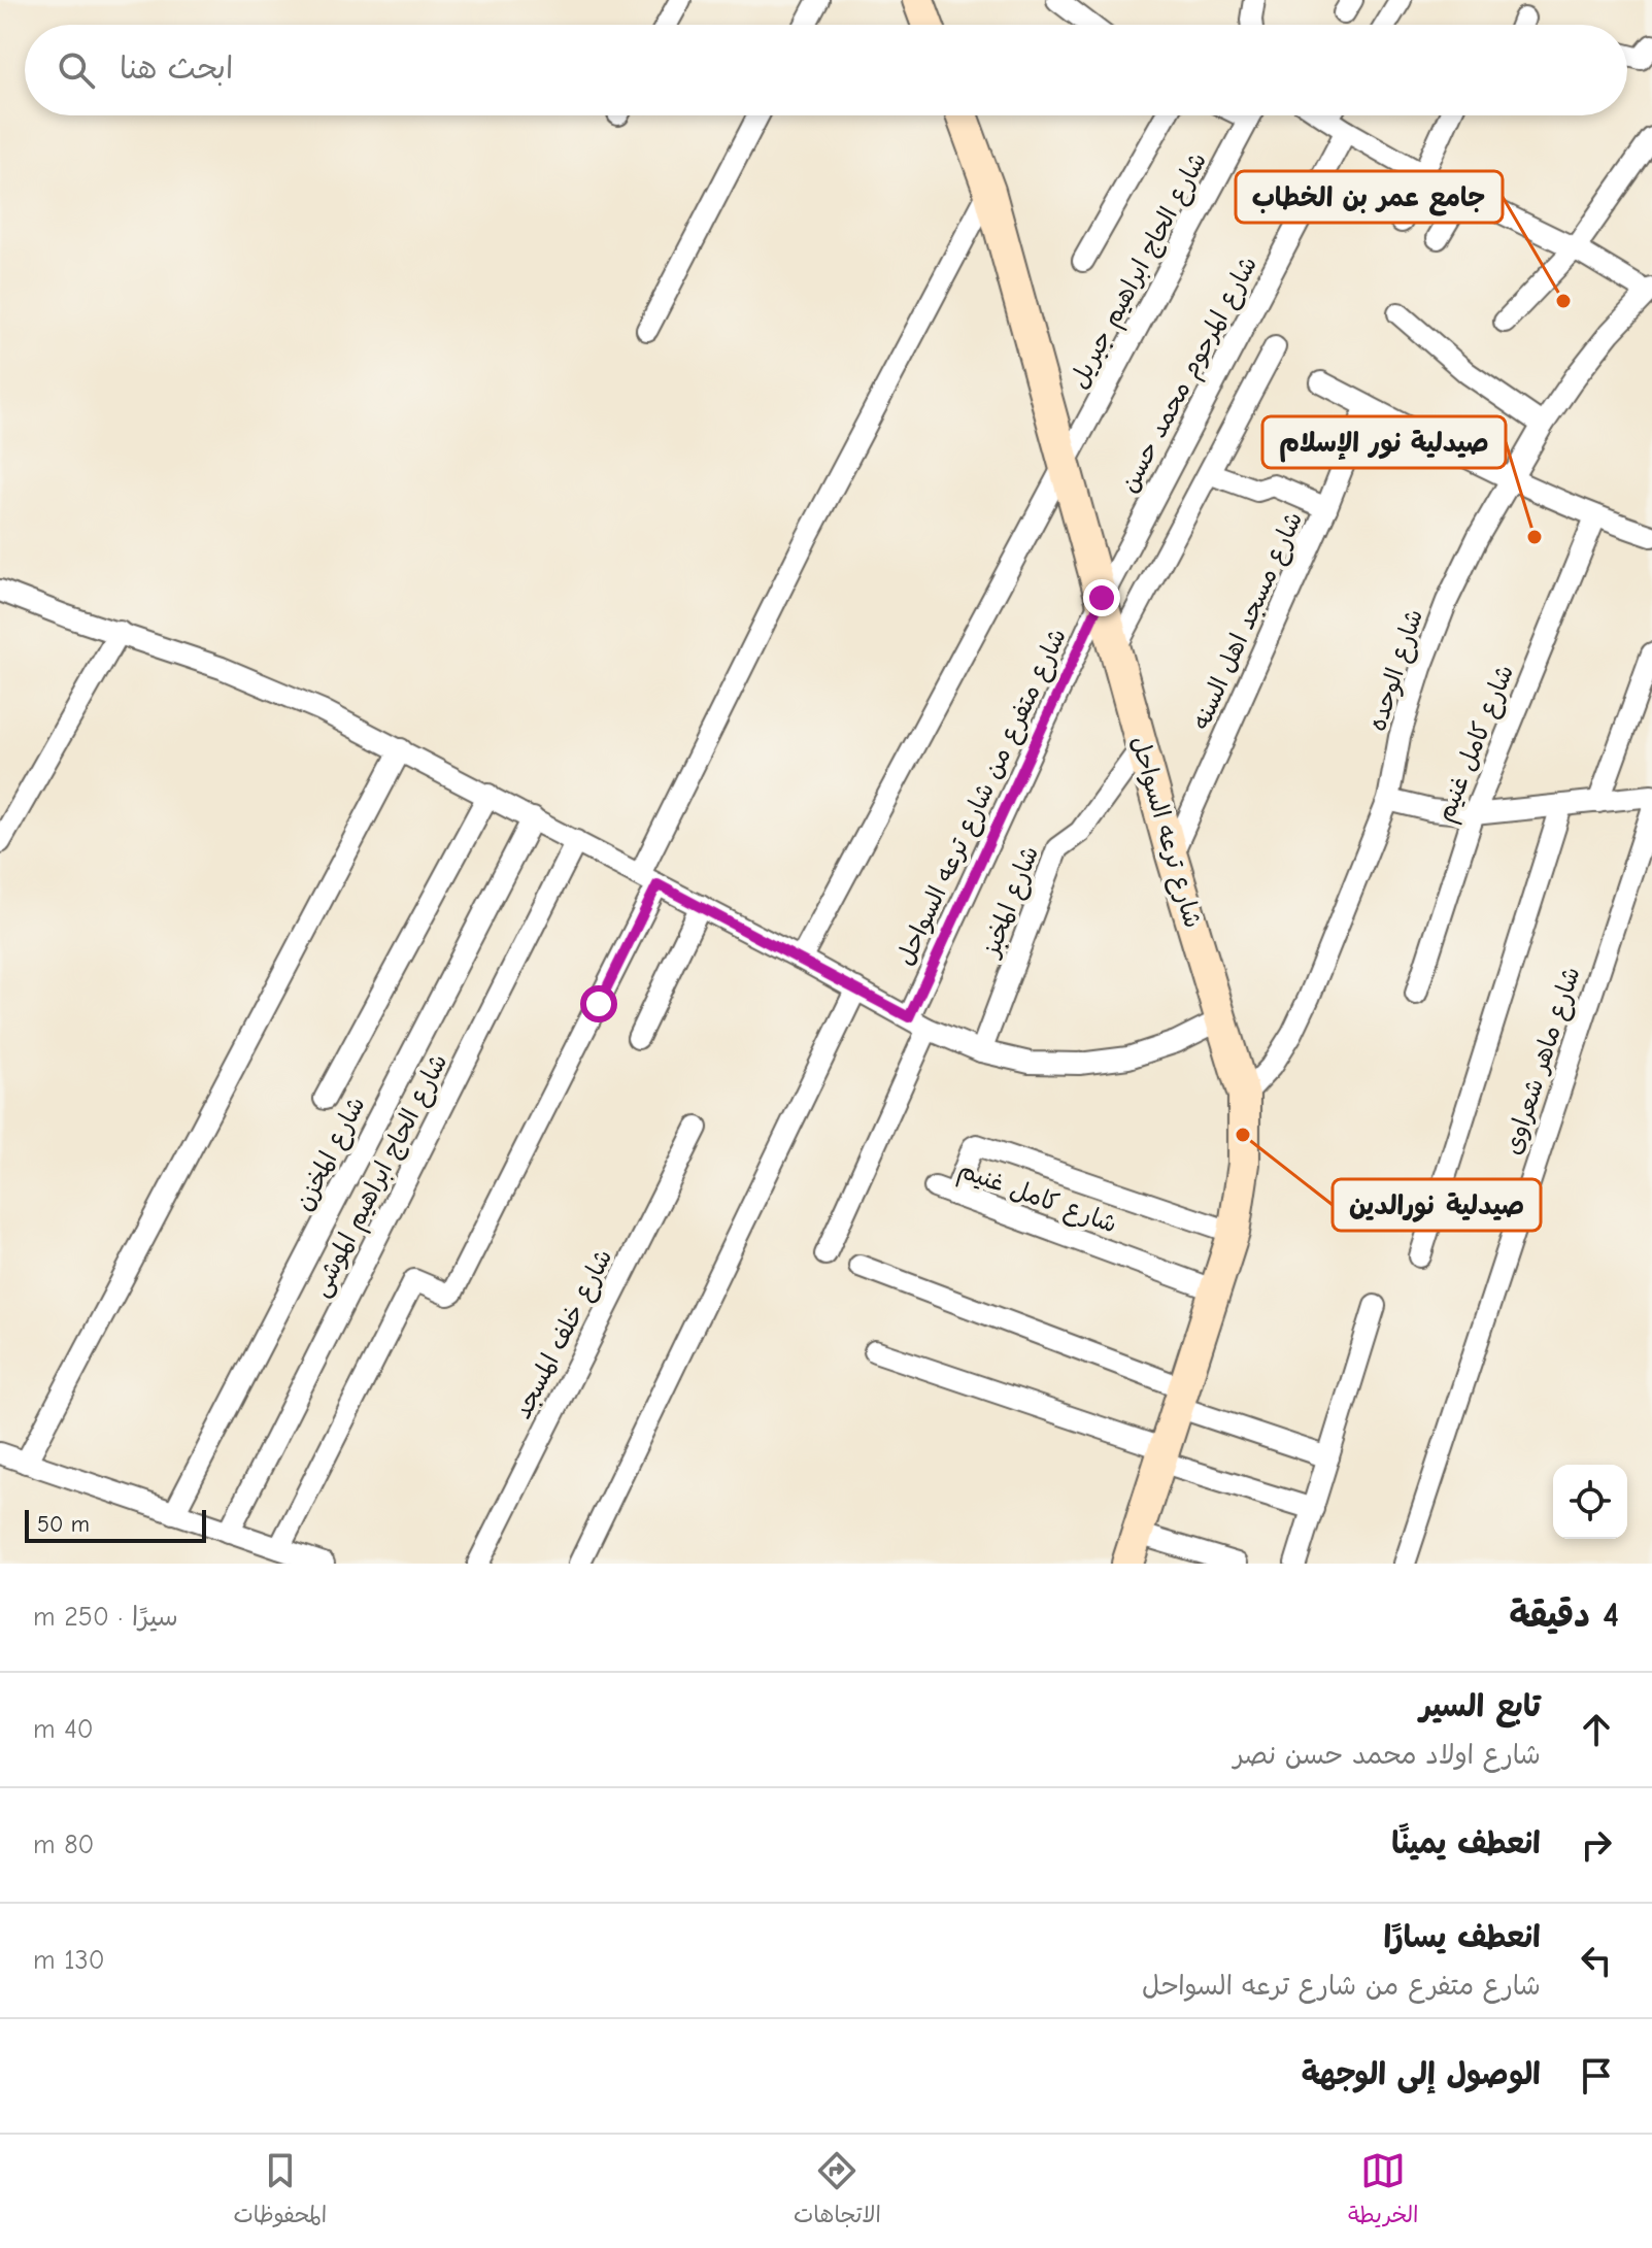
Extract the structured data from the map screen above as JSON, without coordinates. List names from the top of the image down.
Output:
{
  "streets": {
    "main road": ["شارع ترعه السواحل"],
    "street": [
      "شارع الحاج ابراهيم جبريل",
      "شارع المرحوم محمد حسن",
      "شارع مسجد اهل السنه",
      "شارع الوحده",
      "شارع كامل غنيم",
      "شارع متفرع من شارع ترعه السواحل",
      "شارع المخبز",
      "شارع ماهر شعراوى",
      "شارع المخزن",
      "شارع الحاج ابراهيم الموشى",
      "شارع خلف المسجد"
    ]
  },
  "crossings": [
    ["شارع الحاج ابراهيم جبريل", "شارع ترعه السواحل"],
    ["شارع المرحوم محمد حسن", "شارع متفرع من شارع ترعه السواحل"],
    ["شارع المرحوم محمد حسن", "شارع ترعه السواحل"],
    ["شارع مسجد اهل السنه", "شارع ترعه السواحل"],
    ["شارع الوحده", "شارع ترعه السواحل"],
    ["شارع كامل غنيم", "شارع ترعه السواحل"],
    ["شارع متفرع من شارع ترعه السواحل", "شارع ترعه السواحل"],
    ["شارع ترعه السواحل", "شارع المخبز"]
  ],
  "places": ["جامع عمر بن الخطاب", "صيدلية نور الإسلام", "صيدلية نورالدين"],
  "scale_bar": "50 m",
  "page": {
    "search": "ابحث هنا",
    "scale": "50 m",
    "heading": ["4 دقيقة", "سيرًا · 250 m"],
    "list": [
      ["تابع السير", "شارع اولاد محمد حسن نصر", "40 m"],
      ["انعطف يمينًا", "80 m"],
      ["انعطف يسارًا", "شارع متفرع من شارع ترعه السواحل", "130 m"],
      "الوصول إلى الوجهة"
    ],
    "nav": ["الخريطة", "الاتجاهات", "المحفوظات"]
  }
}
